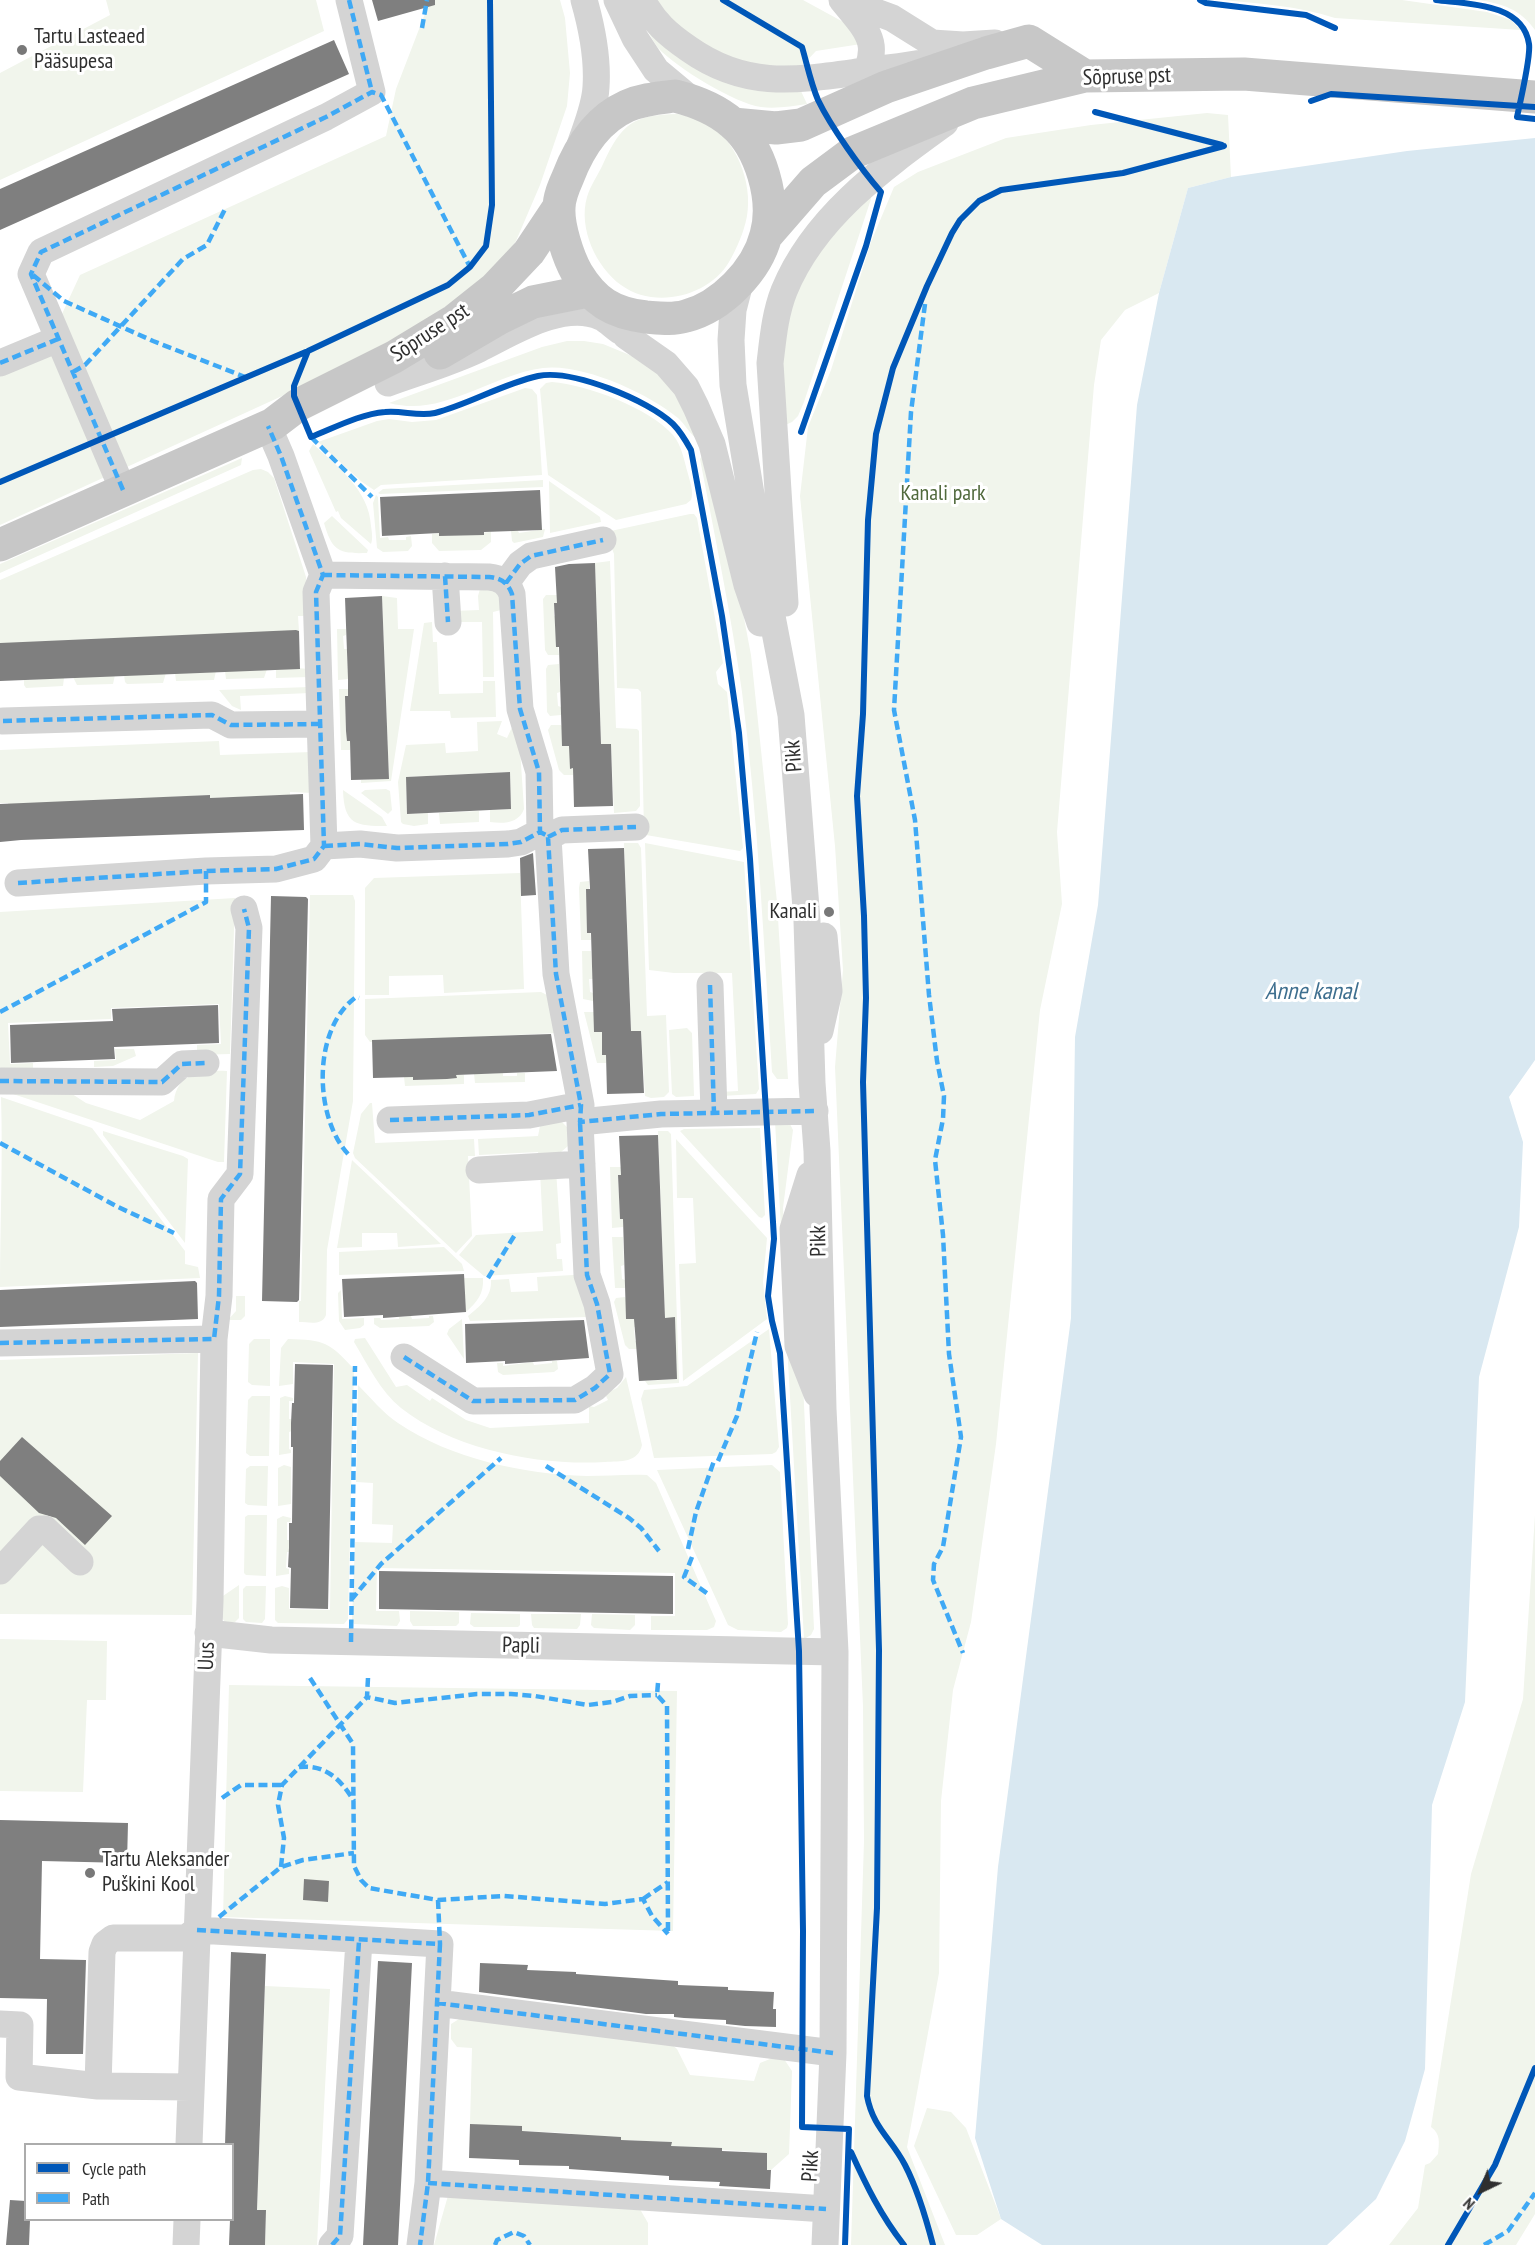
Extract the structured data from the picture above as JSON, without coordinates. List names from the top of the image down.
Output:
{
  "streets": {
    "main road": ["Sõpruse pst"],
    "street": ["Pikk", "Papli", "Uus"]
  },
  "crossings": [
    ["Sõpruse pst", "Pikk"],
    ["Pikk", "Papli"],
    ["Papli", "Uus"]
  ],
  "water": ["Anne kanal"],
  "parks": ["Kanali park"],
  "places": ["Tartu Lasteaed Pääsupesa", "Kanali", "Tartu Aleksander Puškini Kool"],
  "legend": ["Cycle path", "Path"],
  "north": "bottom left"
}
